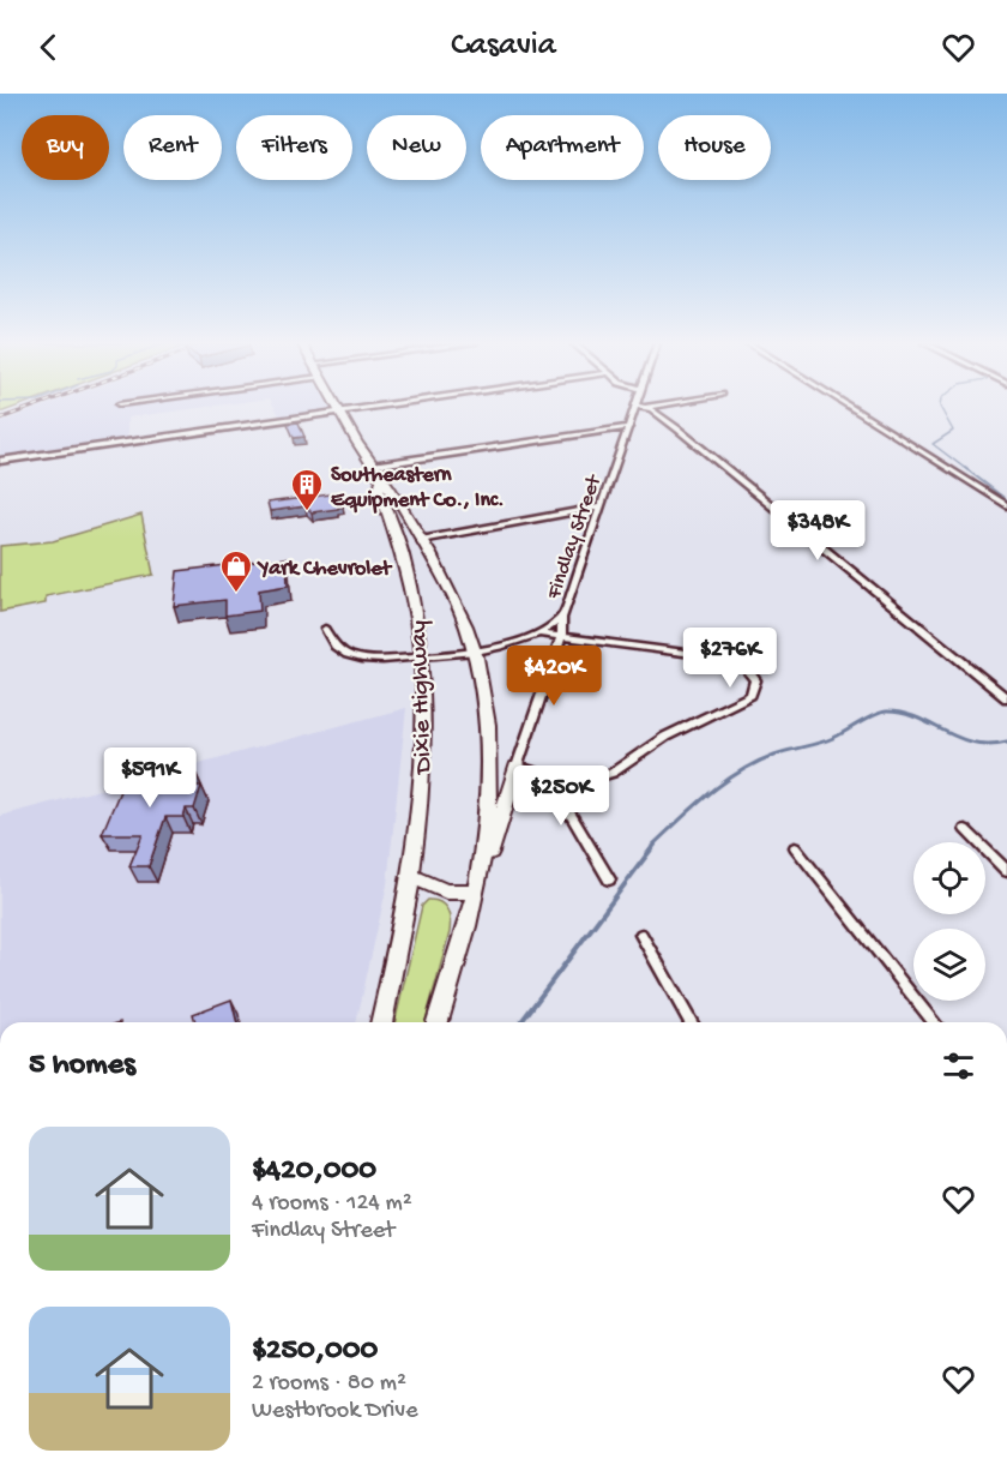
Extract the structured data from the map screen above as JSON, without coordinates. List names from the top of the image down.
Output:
{
  "streets": {
    "main road": ["Dixie Highway"],
    "street": ["Findlay Street"]
  },
  "crossings": [
    ["Findlay Street", "Dixie Highway"]
  ],
  "places": {
    "building": ["Southeastern Equipment Co., Inc."],
    "shop": ["Yark Chevrolet"]
  },
  "page": {
    "header": "Casavia",
    "chip": [
      "Buy",
      "Rent",
      "Filters",
      "New",
      "Apartment",
      "House"
    ],
    "price": [
      "$348K",
      "$276K",
      "$420K",
      "$591K",
      "$250K"
    ],
    "heading": "5 homes",
    "list": [
      {
        "name": "$420,000",
        "note": "4 rooms · 124 m² · Findlay Street"
      },
      {
        "name": "$250,000",
        "note": "2 rooms · 80 m² · Westbrook Drive"
      }
    ]
  }
}
